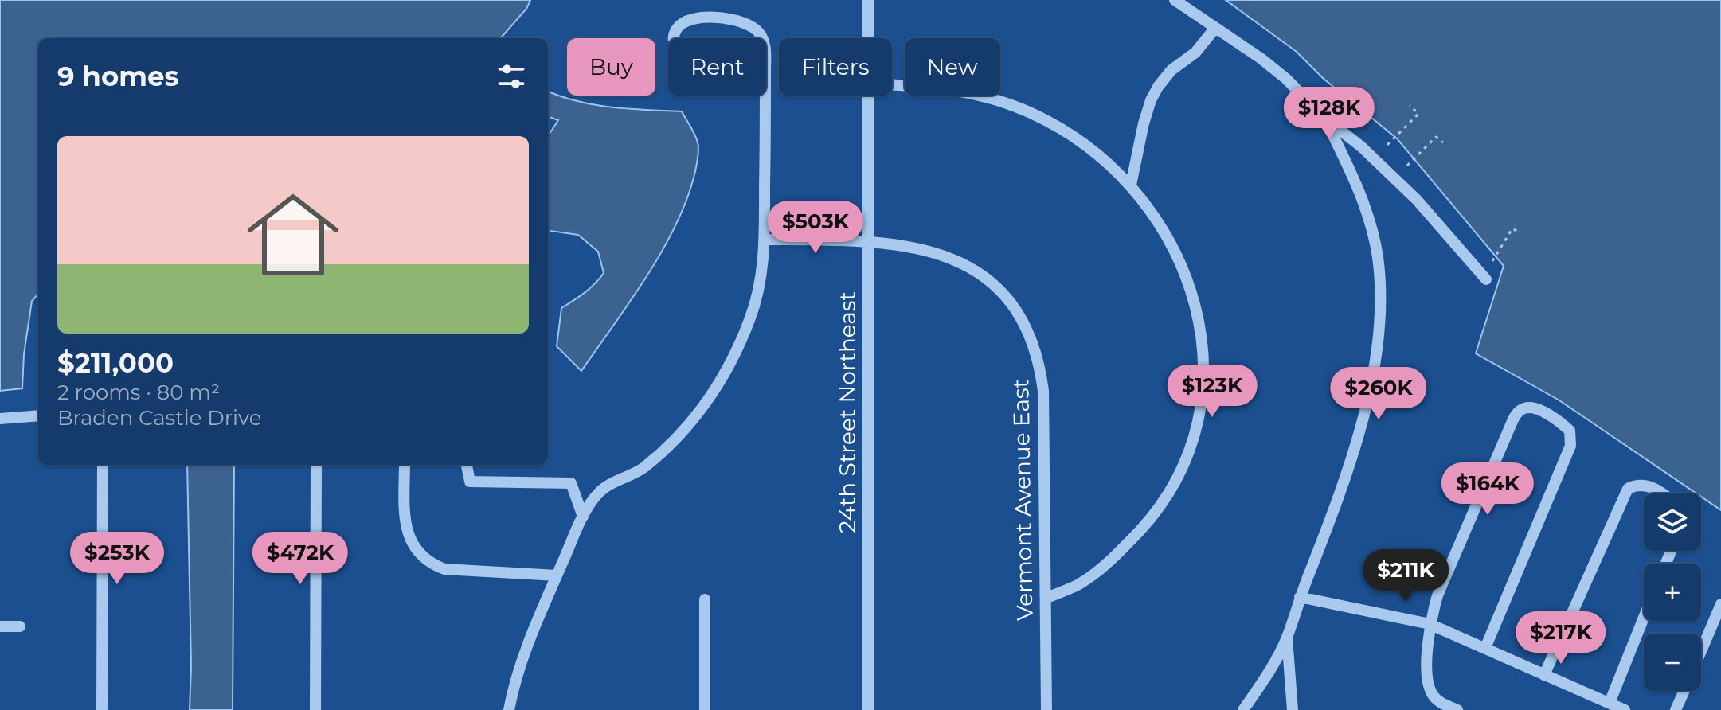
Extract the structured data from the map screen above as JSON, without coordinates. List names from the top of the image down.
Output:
{
  "streets": {
    "street": ["24th Street Northeast", "Vermont Avenue East"]
  },
  "crossings": [
    ["24th Street Northeast", "Vermont Avenue East"]
  ],
  "page": {
    "chip": [
      "Buy",
      "Rent",
      "Filters",
      "New"
    ],
    "heading": "9 homes",
    "price": [
      "$128K",
      "$503K",
      "$123K",
      "$260K",
      "$164K",
      "$253K",
      "$472K",
      "$211K",
      "$217K"
    ],
    "list": [
      {
        "name": "$211,000",
        "note": "2 rooms · 80 m² · Braden Castle Drive"
      }
    ],
    "map_buttons": ["+", "−"]
  }
}
